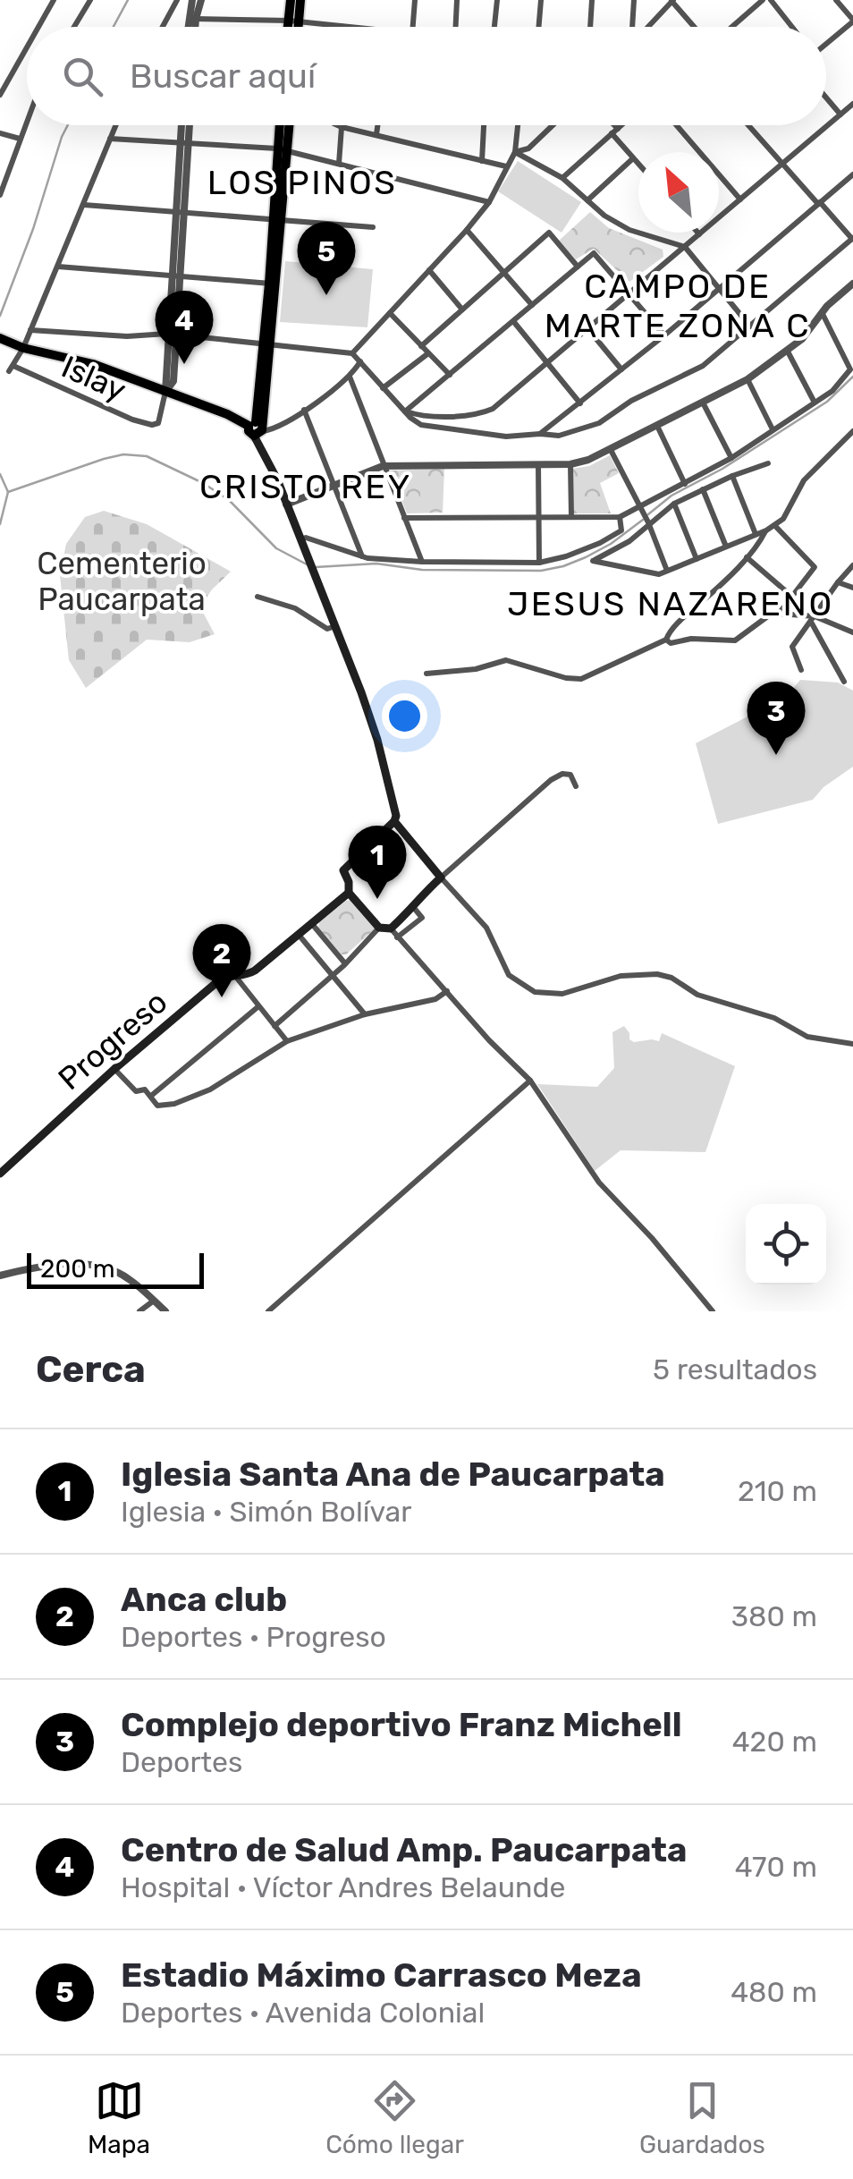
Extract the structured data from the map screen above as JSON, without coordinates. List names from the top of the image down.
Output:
{
  "streets": {
    "main road": ["Progreso"],
    "street": ["Islay"]
  },
  "districts": [
    "LOS PINOS",
    "CAMPO DE MARTE ZONA C",
    "CRISTO REY",
    "JESUS NAZARENO"
  ],
  "parks": ["Cementerio Paucarpata"],
  "scale_bar": "200 m",
  "north": "top left",
  "page": {
    "search": "Buscar aquí",
    "pins": [
      "5",
      "4",
      "3",
      "1",
      "2"
    ],
    "scale": "200 m",
    "heading": ["Cerca", "5 resultados"],
    "list": [
      {
        "mark": "1",
        "name": "Iglesia Santa Ana de Paucarpata",
        "note": "Iglesia · Simón Bolívar",
        "value": "210 m"
      },
      {
        "mark": "2",
        "name": "Anca club",
        "note": "Deportes · Progreso",
        "value": "380 m"
      },
      {
        "mark": "3",
        "name": "Complejo deportivo Franz Michell",
        "note": "Deportes",
        "value": "420 m"
      },
      {
        "mark": "4",
        "name": "Centro de Salud Amp. Paucarpata",
        "note": "Hospital · Víctor Andres Belaunde",
        "value": "470 m"
      },
      {
        "mark": "5",
        "name": "Estadio Máximo Carrasco Meza",
        "note": "Deportes · Avenida Colonial",
        "value": "480 m"
      }
    ],
    "nav": ["Mapa", "Cómo llegar", "Guardados"]
  }
}
